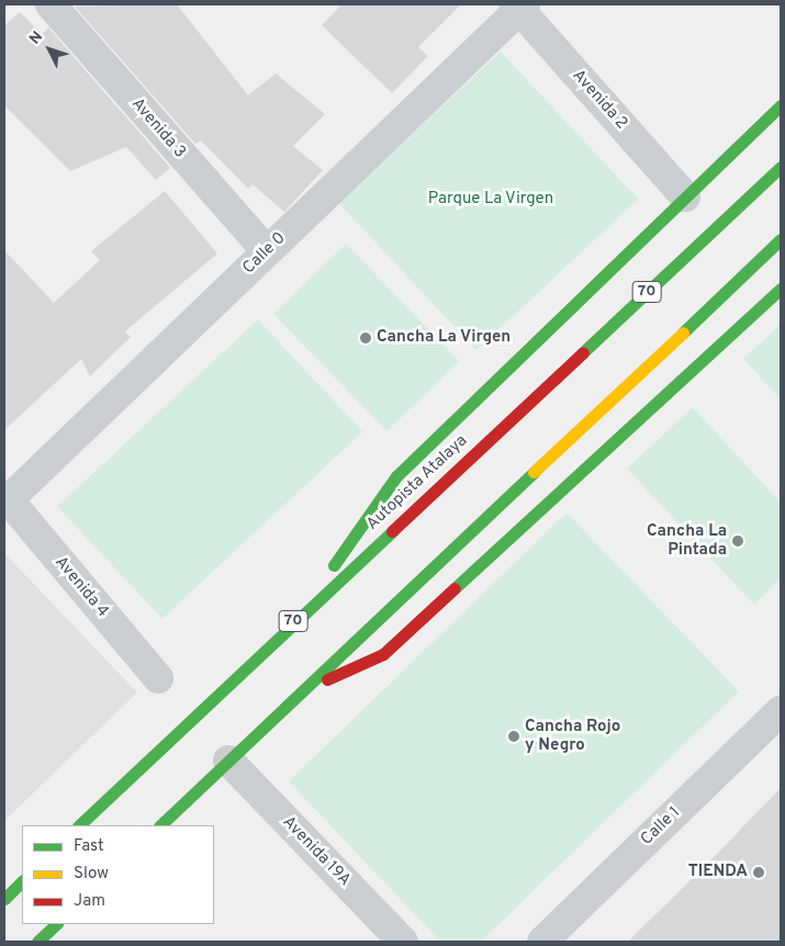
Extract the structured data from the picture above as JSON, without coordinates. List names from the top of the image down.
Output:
{
  "streets": {
    "main road": ["70", "Autopista Atalaya"],
    "street": [
      "Avenida 2",
      "Avenida 3",
      "Calle 0",
      "Avenida 4",
      "Calle 1",
      "Avenida 19A"
    ]
  },
  "crossings": [
    ["Avenida 2", "Calle 0"],
    ["Avenida 3", "Calle 0"],
    ["Calle 0", "Avenida 4"]
  ],
  "parks": ["Parque La Virgen"],
  "places": [
    "Cancha La Virgen",
    "Cancha La Pintada",
    "Cancha Rojo y Negro",
    "TIENDA"
  ],
  "legend": ["Fast", "Slow", "Jam"],
  "north": "top left"
}
